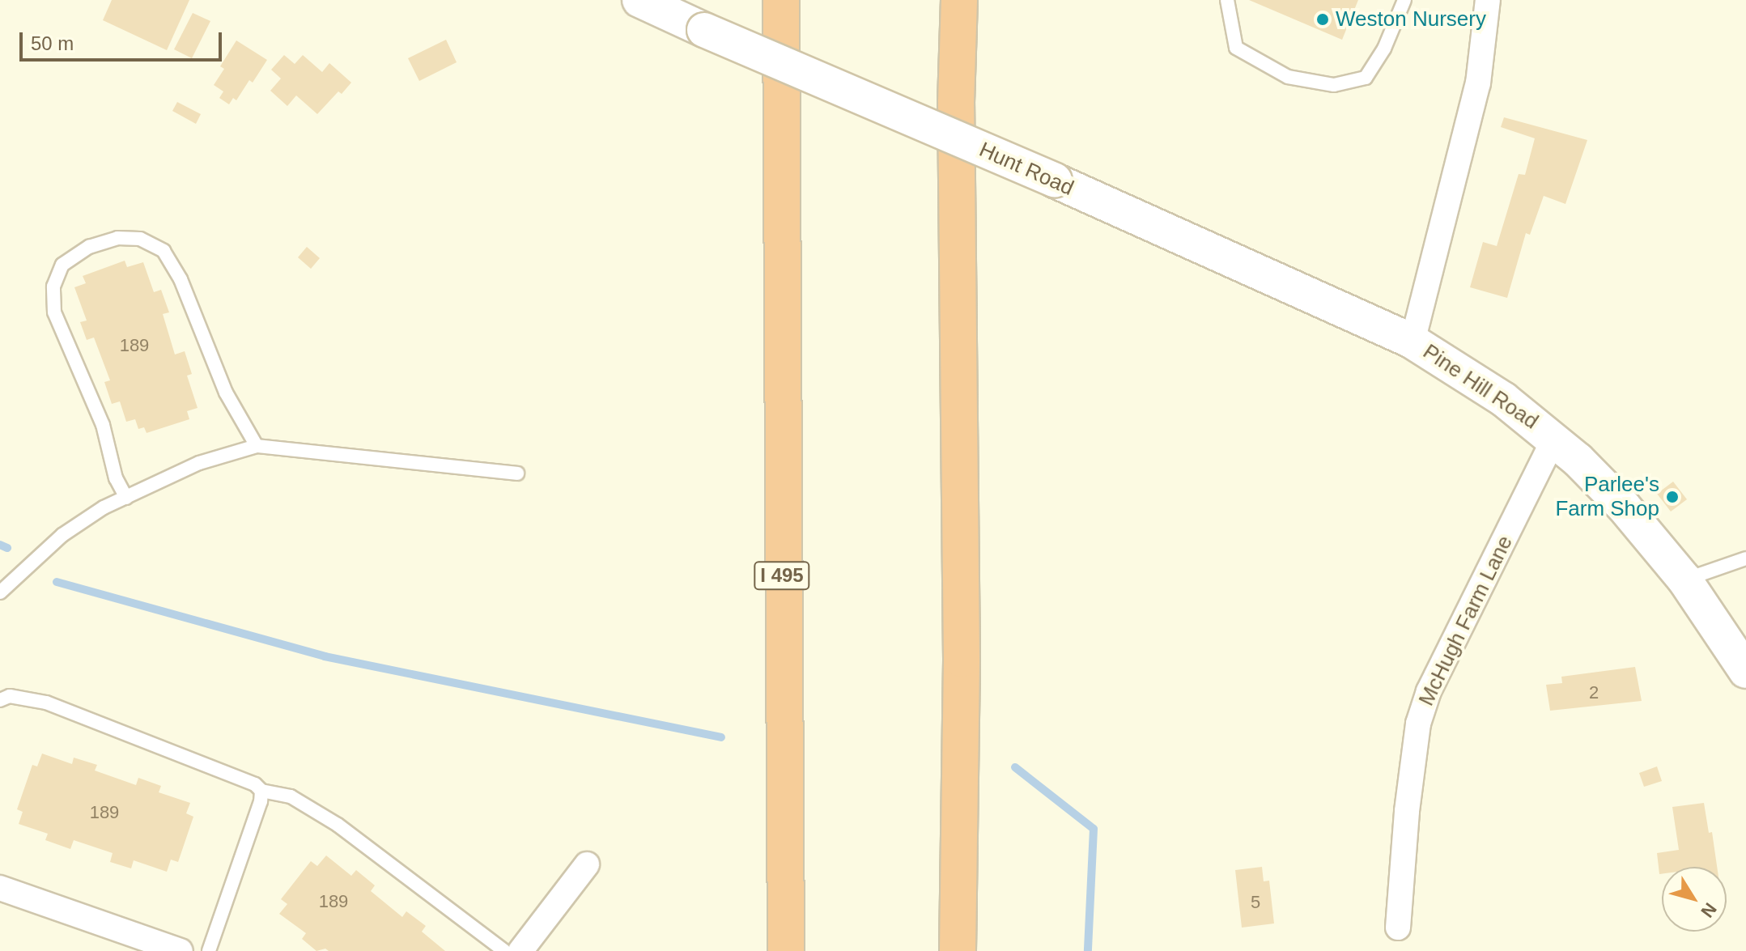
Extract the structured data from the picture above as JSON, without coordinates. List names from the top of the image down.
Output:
{
  "streets": {
    "highway": ["I 495"],
    "street": ["Hunt Road", "Pine Hill Road", "McHugh Farm Lane"]
  },
  "crossings": [
    ["Hunt Road", "Pine Hill Road"],
    ["Pine Hill Road", "McHugh Farm Lane"]
  ],
  "places": ["Weston Nursery", "Parlee's Farm Shop"],
  "house_numbers": [
    "189",
    "2",
    "189",
    "189",
    "5"
  ],
  "scale_bar": "50 m",
  "north": "bottom right"
}
